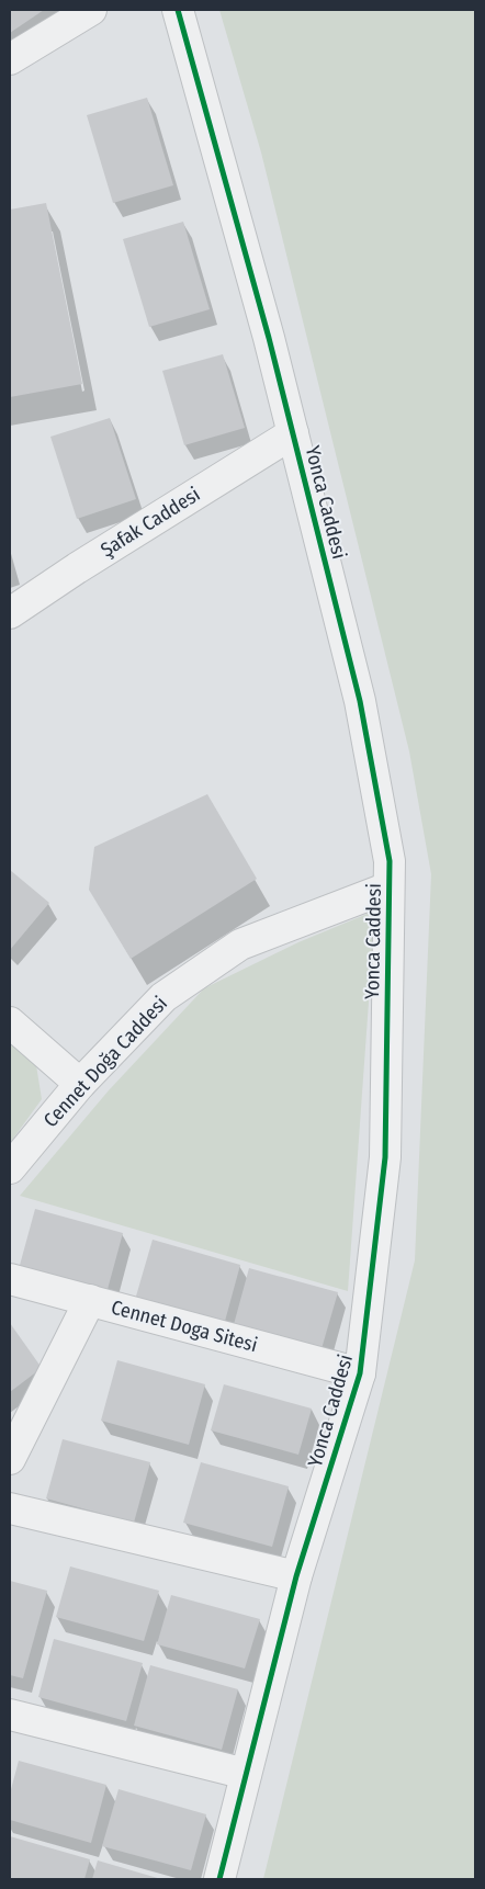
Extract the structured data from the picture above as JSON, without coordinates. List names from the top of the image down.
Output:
{
  "streets": {
    "street": [
      "Yonca Caddesi",
      "Şafak Caddesi",
      "Cennet Doğa Caddesi",
      "Cennet Doga Sitesi"
    ]
  },
  "crossings": [
    ["Yonca Caddesi", "Şafak Caddesi"],
    ["Yonca Caddesi", "Cennet Doğa Caddesi"],
    ["Yonca Caddesi", "Cennet Doga Sitesi"]
  ]
}
